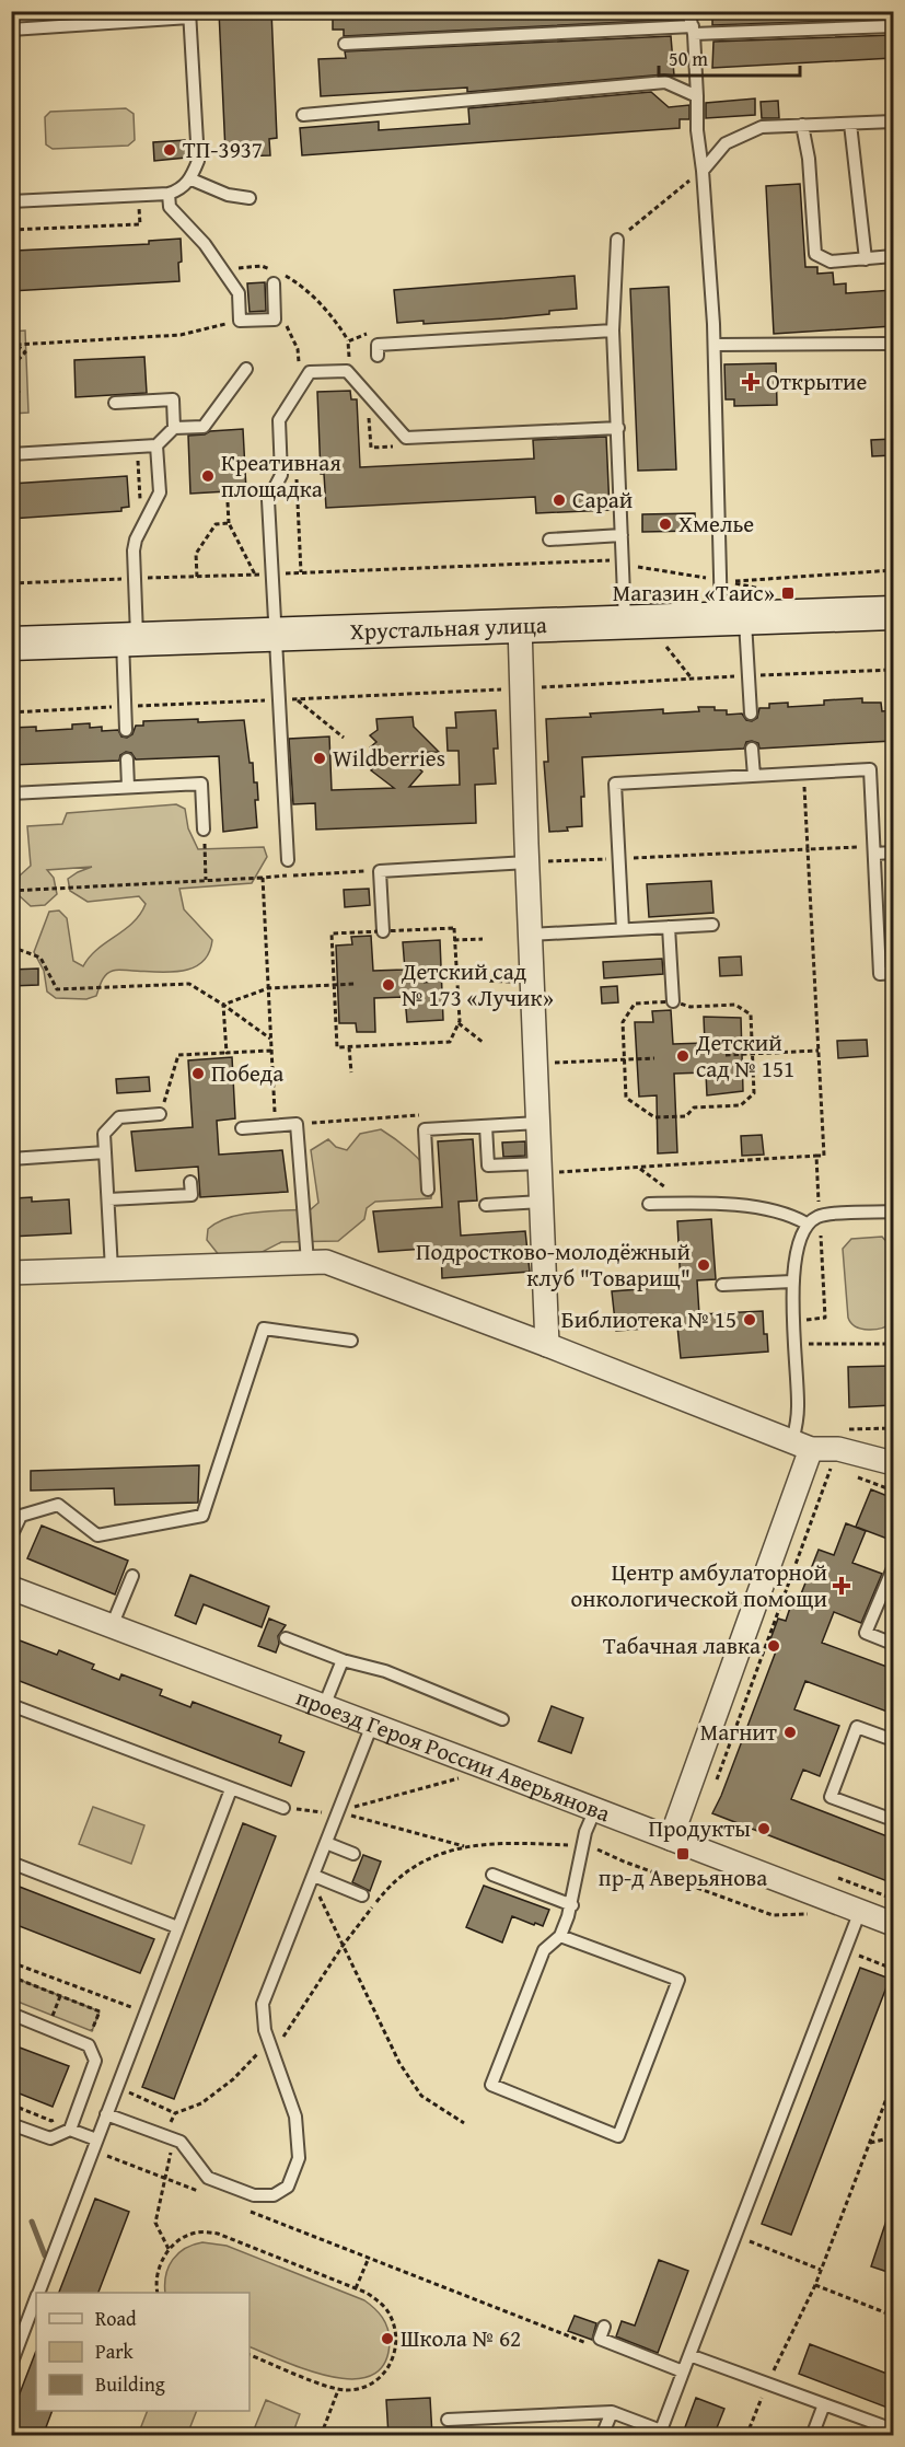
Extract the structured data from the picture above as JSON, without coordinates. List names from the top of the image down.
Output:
{
  "streets": {
    "street": ["Хрустальная улица", "проезд Героя России Аверьянова"]
  },
  "places": {
    "other": [
      "ТП-3937",
      "Креативная площадка",
      "Сарай",
      "Хмелье",
      "Wildberries",
      "Детский сад № 173 «Лучик»",
      "Детский сад № 151",
      "Победа",
      "Подростково-молодёжный клуб \"Товарищ\"",
      "Библиотека № 15",
      "Табачная лавка",
      "Магнит",
      "Продукты",
      "Школа № 62"
    ],
    "health": ["Открытие", "Центр амбулаторной онкологической помощи"],
    "transit": ["Магазин «Таис»", "пр-д Аверьянова"]
  },
  "legend": ["Road", "Park", "Building"],
  "scale_bar": "50 m"
}
